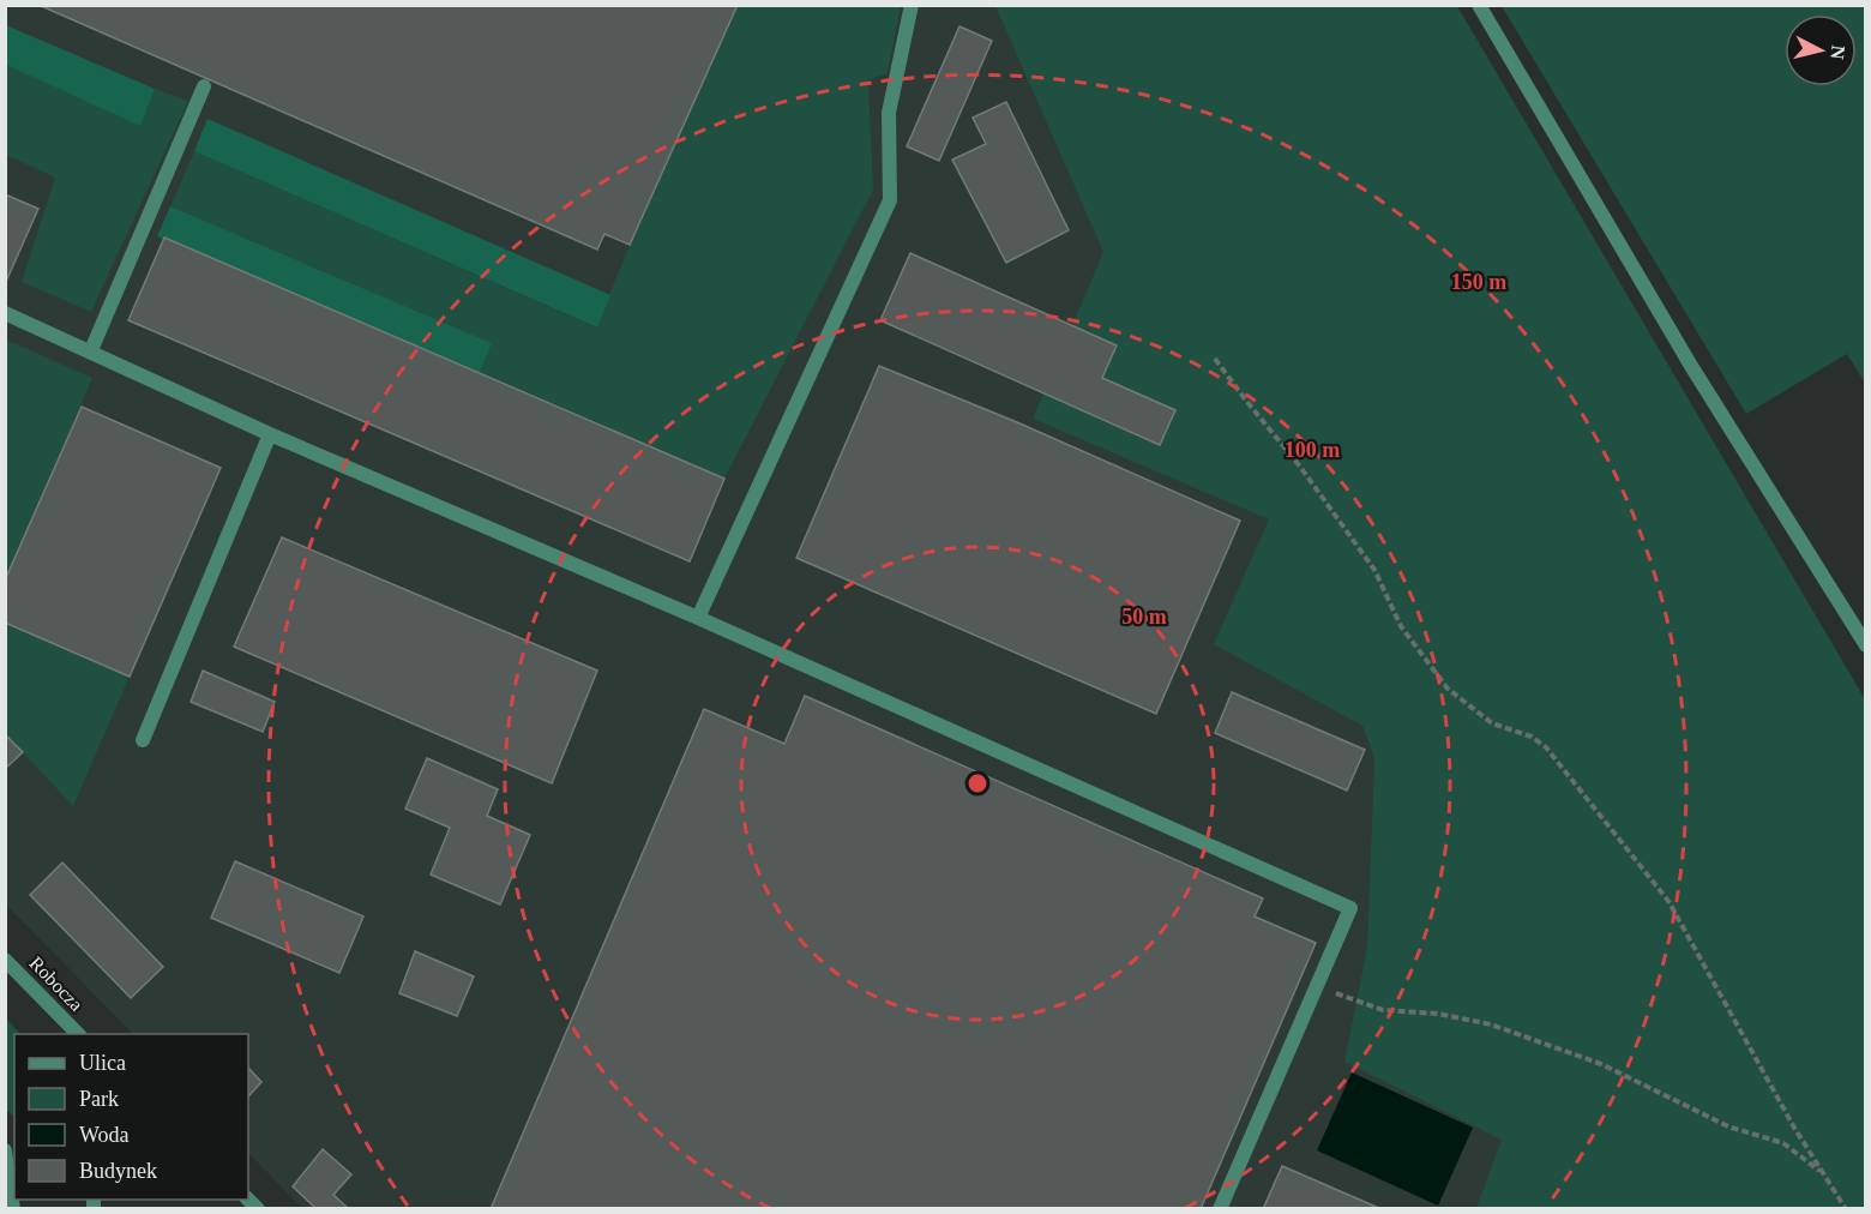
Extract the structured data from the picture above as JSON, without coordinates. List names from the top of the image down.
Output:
{
  "streets": {
    "street": ["Robocza"]
  },
  "legend": [
    "Ulica",
    "Park",
    "Woda",
    "Budynek"
  ],
  "north": "right",
  "rings": ["150 m", "100 m", "50 m"]
}
